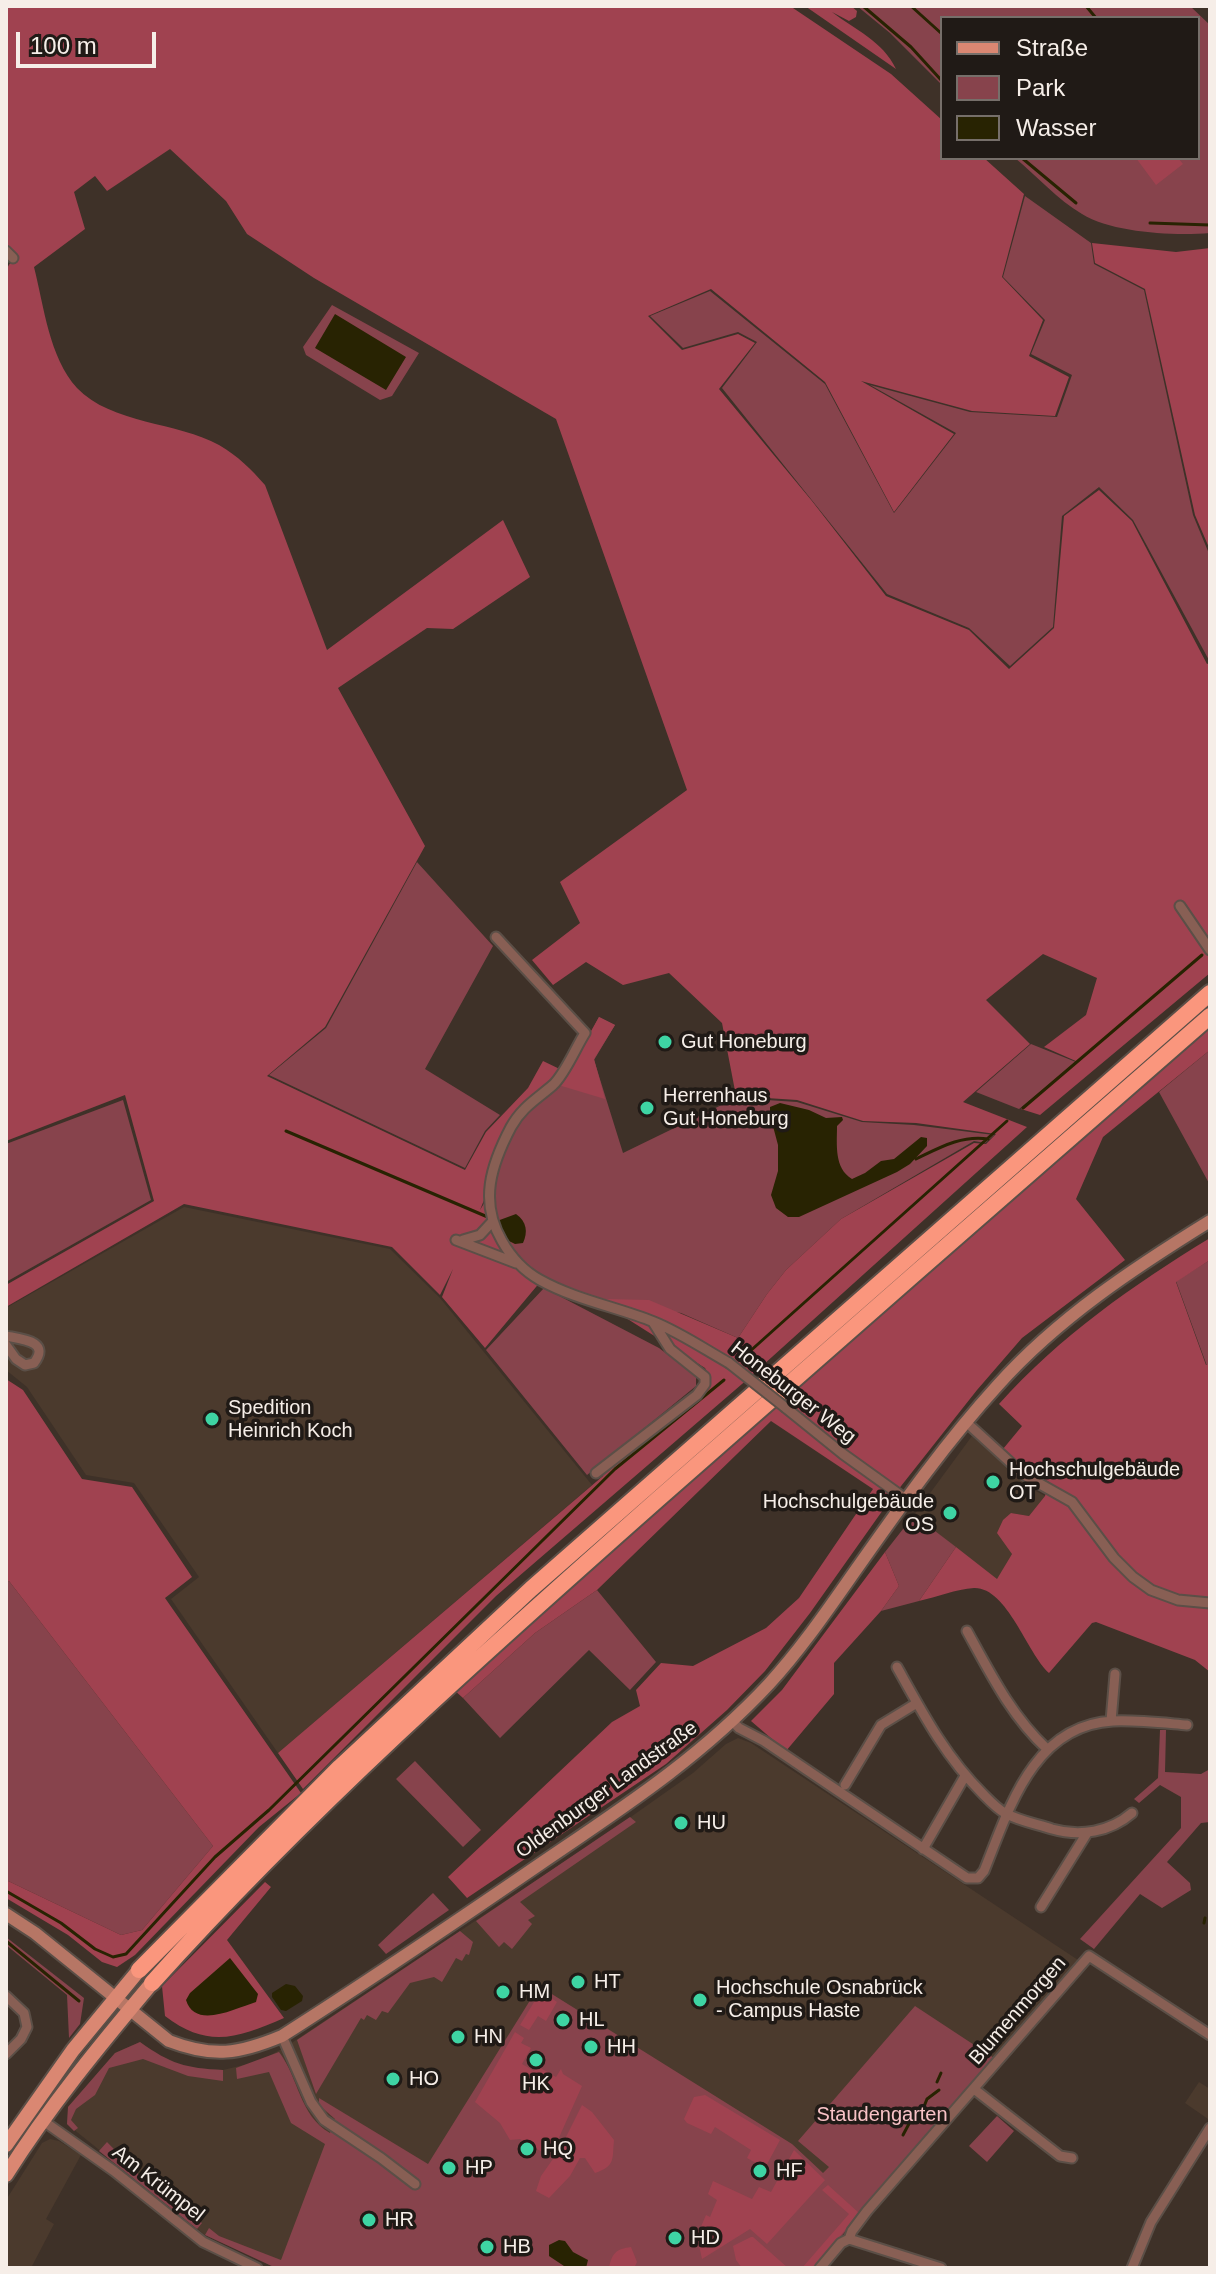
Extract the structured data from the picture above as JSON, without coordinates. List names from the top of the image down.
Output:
{
  "streets": {
    "street": [
      "Honeburger Weg",
      "Oldenburger Landstraße",
      "Blumenmorgen",
      "Am Krümpel"
    ]
  },
  "crossings": [
    ["Honeburger Weg", "Oldenburger Landstraße"]
  ],
  "parks": ["Staudengarten"],
  "places": [
    "Gut Honeburg",
    "Herrenhaus Gut Honeburg",
    "Spedition Heinrich Koch",
    "Hochschulgebäude OT",
    "Hochschulgebäude OS",
    "HU",
    "HT",
    "HM",
    "Hochschule Osnabrück - Campus Haste",
    "HL",
    "HN",
    "HH",
    "HK",
    "HO",
    "HQ",
    "HP",
    "HF",
    "HR",
    "HD",
    "HB"
  ],
  "legend": ["Straße", "Park", "Wasser"],
  "scale_bar": "100 m"
}
